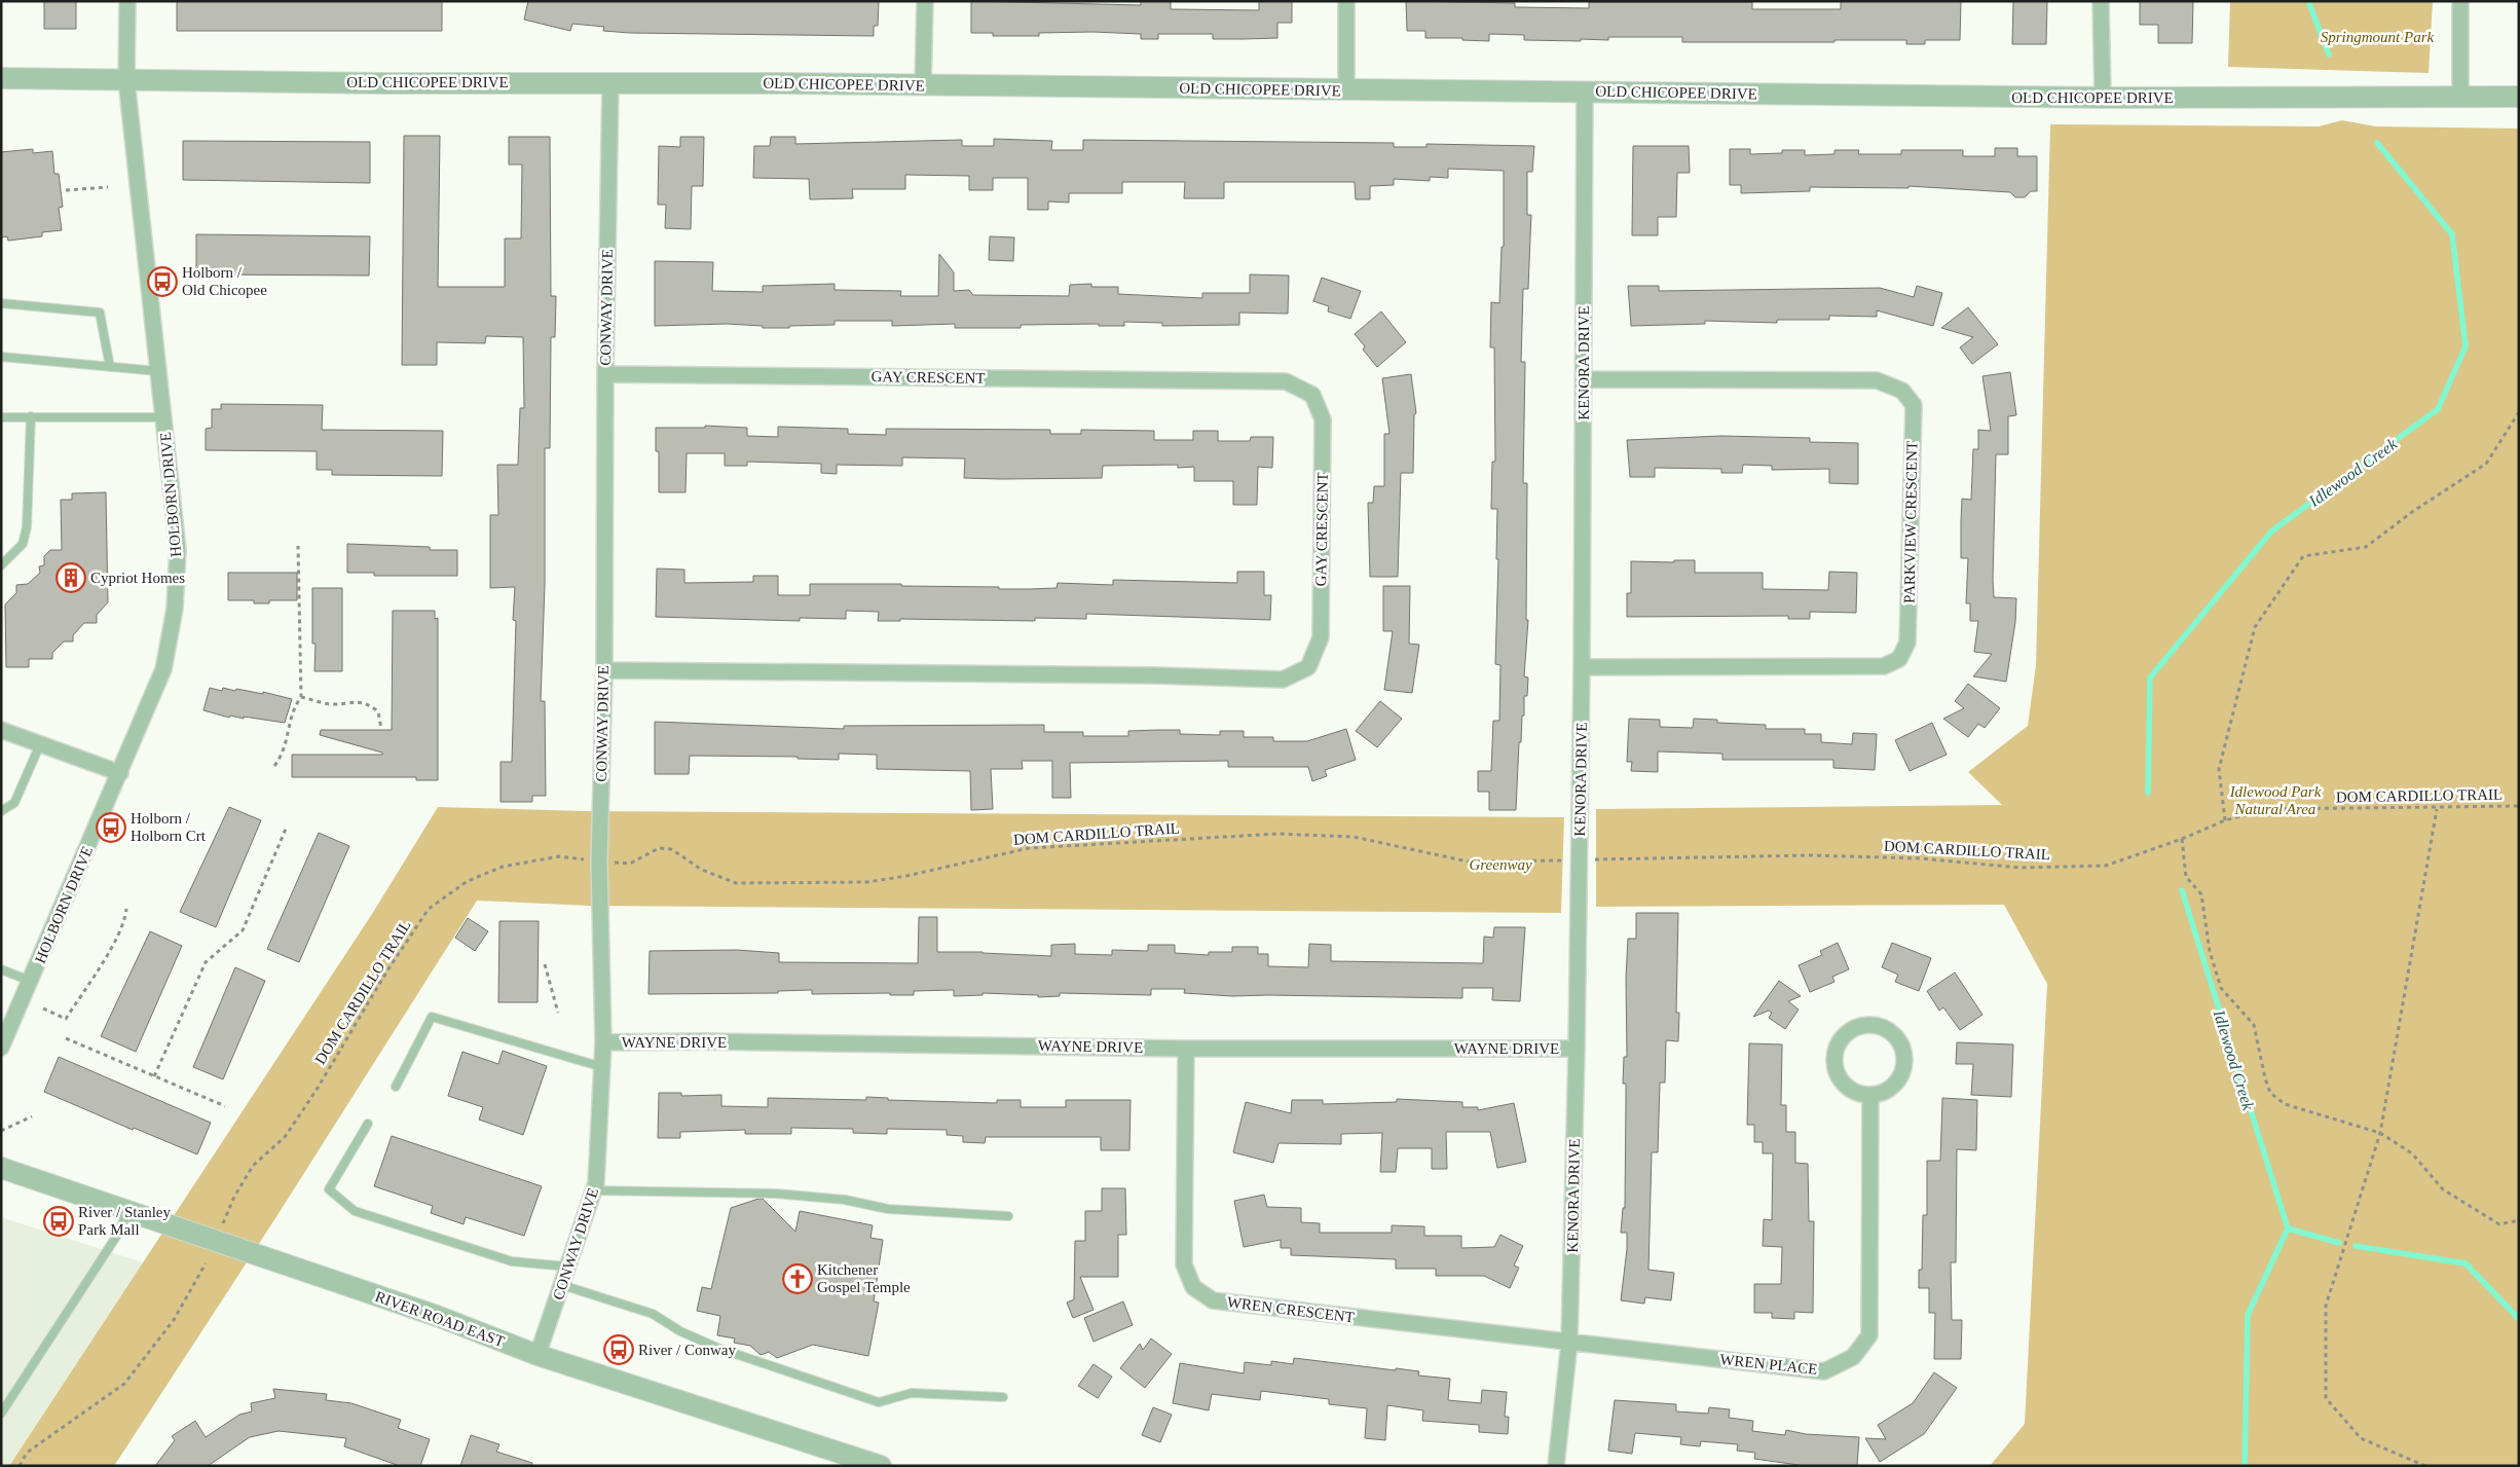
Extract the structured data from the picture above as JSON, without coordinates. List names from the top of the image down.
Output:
{
  "streets": {
    "street": [
      "OLD CHICOPEE DRIVE",
      "CONWAY DRIVE",
      "KENORA DRIVE",
      "GAY CRESCENT",
      "HOLBORN DRIVE",
      "PARKVIEW CRESCENT",
      "WAYNE DRIVE",
      "WREN CRESCENT",
      "RIVER ROAD EAST",
      "WREN PLACE"
    ],
    "path": ["DOM CARDILLO TRAIL"]
  },
  "crossings": [
    ["OLD CHICOPEE DRIVE", "CONWAY DRIVE"],
    ["OLD CHICOPEE DRIVE", "KENORA DRIVE"],
    ["OLD CHICOPEE DRIVE", "HOLBORN DRIVE"],
    ["CONWAY DRIVE", "GAY CRESCENT"],
    ["CONWAY DRIVE", "WAYNE DRIVE"],
    ["CONWAY DRIVE", "RIVER ROAD EAST"],
    ["KENORA DRIVE", "PARKVIEW CRESCENT"],
    ["KENORA DRIVE", "WAYNE DRIVE"],
    ["KENORA DRIVE", "WREN CRESCENT"],
    ["KENORA DRIVE", "WREN PLACE"],
    ["WAYNE DRIVE", "WREN CRESCENT"],
    ["WREN CRESCENT", "WREN PLACE"]
  ],
  "water": ["Idlewood Creek"],
  "parks": ["Springmount Park", "Idlewood Park Natural Area", "Greenway"],
  "places": {
    "bus stop": [
      "Holborn / Old Chicopee",
      "Holborn / Holborn Crt",
      "River / Stanley Park Mall",
      "River / Conway"
    ],
    "building": ["Cypriot Homes"],
    "church": ["Kitchener Gospel Temple"]
  }
}
